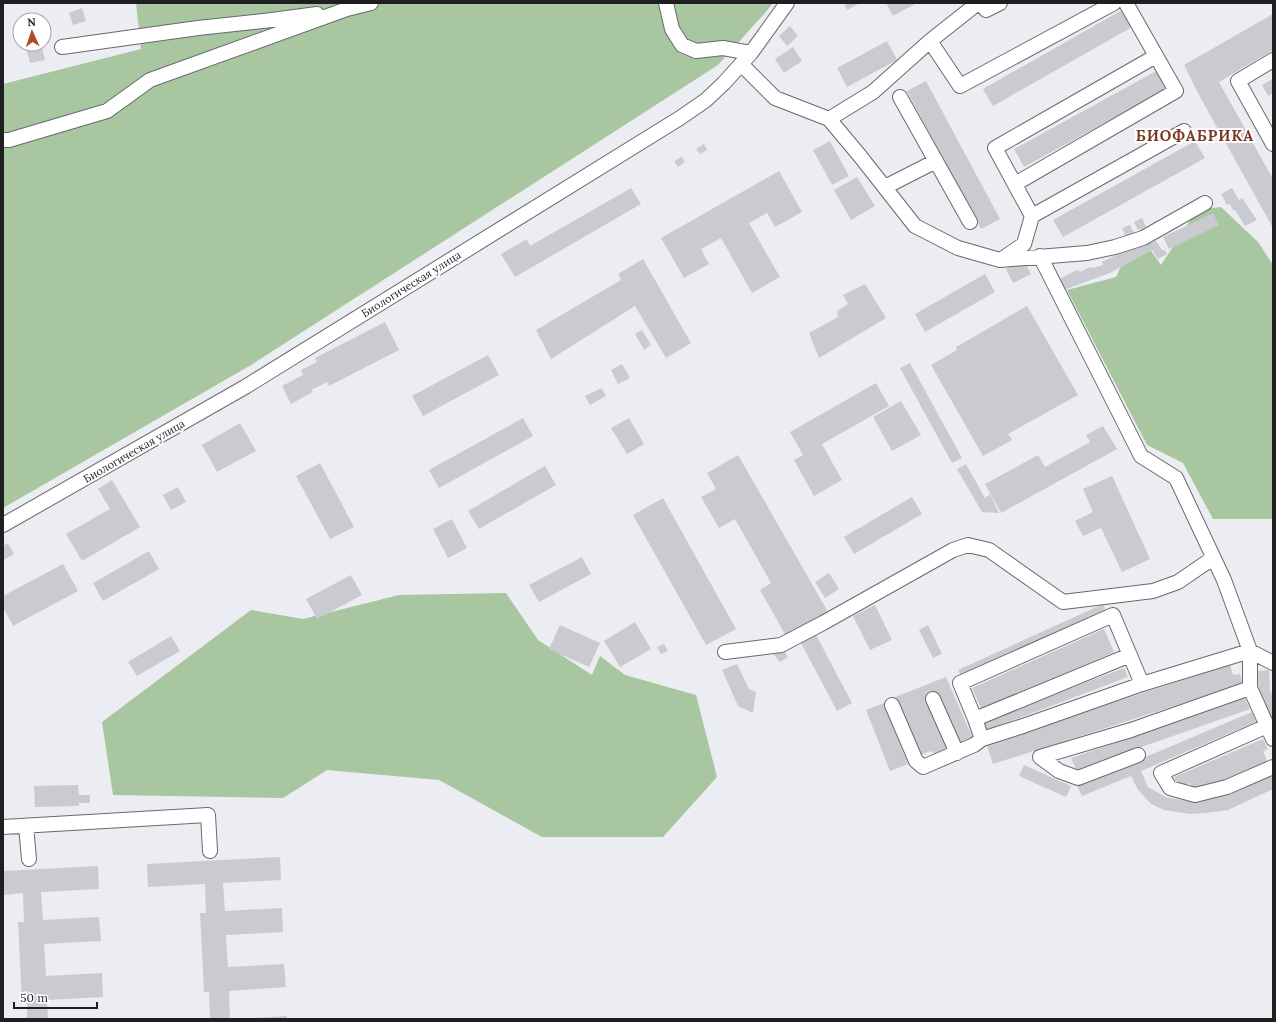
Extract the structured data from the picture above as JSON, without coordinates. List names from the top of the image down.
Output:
{
  "streets": {
    "street": ["Биологическая улица"]
  },
  "districts": ["БИОФАБРИКА"],
  "scale_bar": "50 m",
  "north": "top"
}
